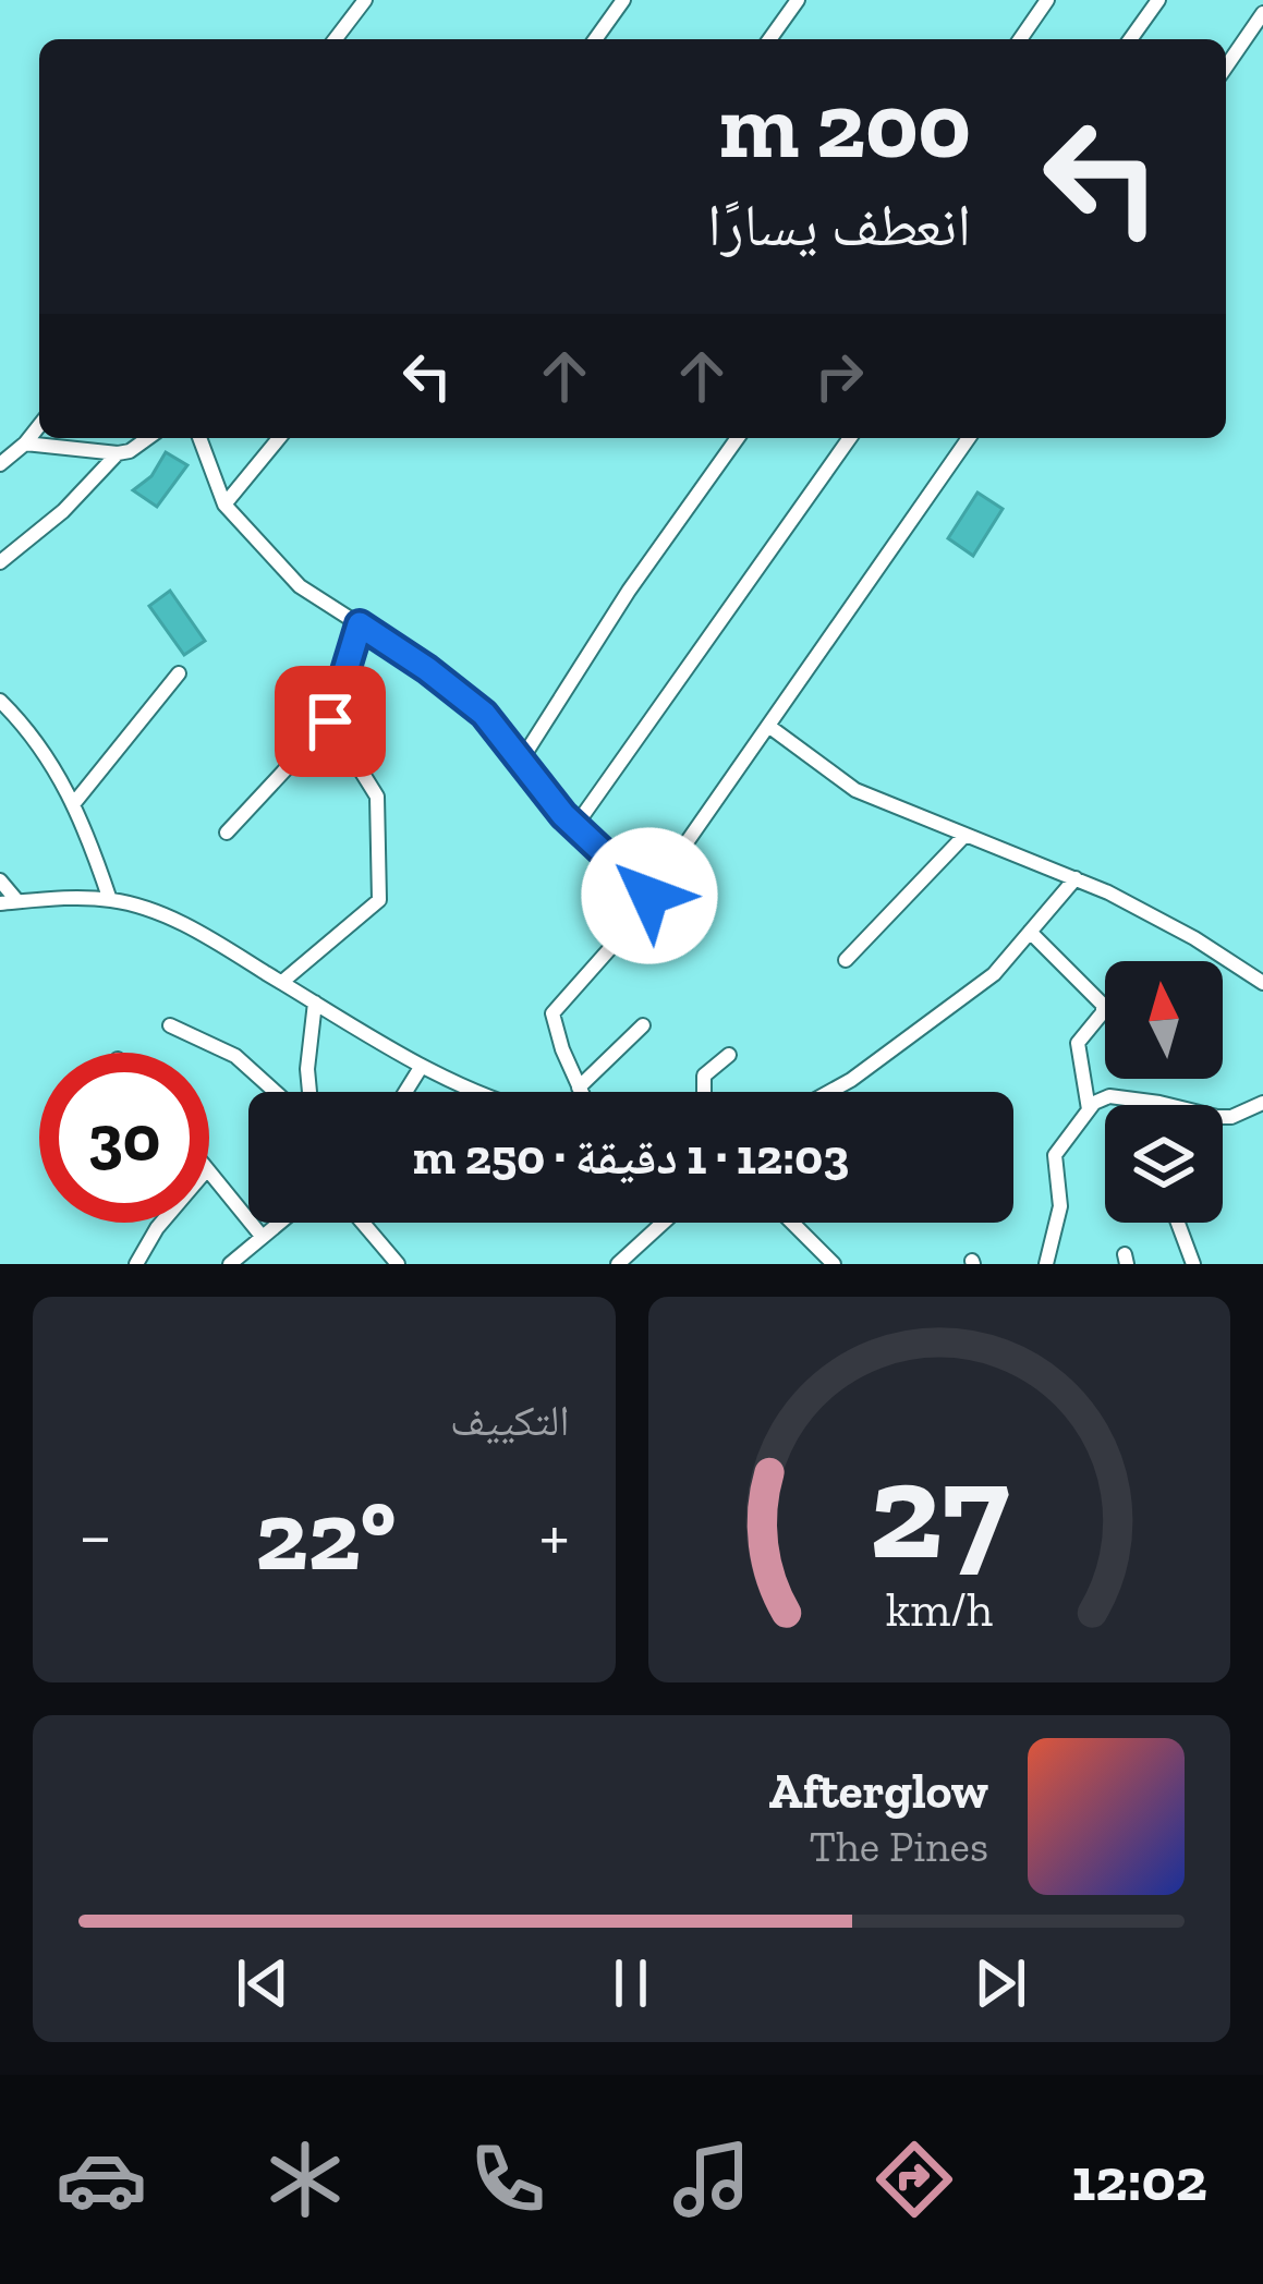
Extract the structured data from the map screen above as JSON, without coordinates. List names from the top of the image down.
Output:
{
  "north": "top",
  "page": {
    "turn": ["200 m", "انعطف يسارًا"],
    "limit": "30",
    "trip": "12:03 · 1 دقيقة · 250 m",
    "tile": "التكييف",
    "heat": ["−", "22°", "+"],
    "song": ["Afterglow", "The Pines"],
    "tabs": "12:02",
    "gauge": ["27", "km/h"]
  }
}
